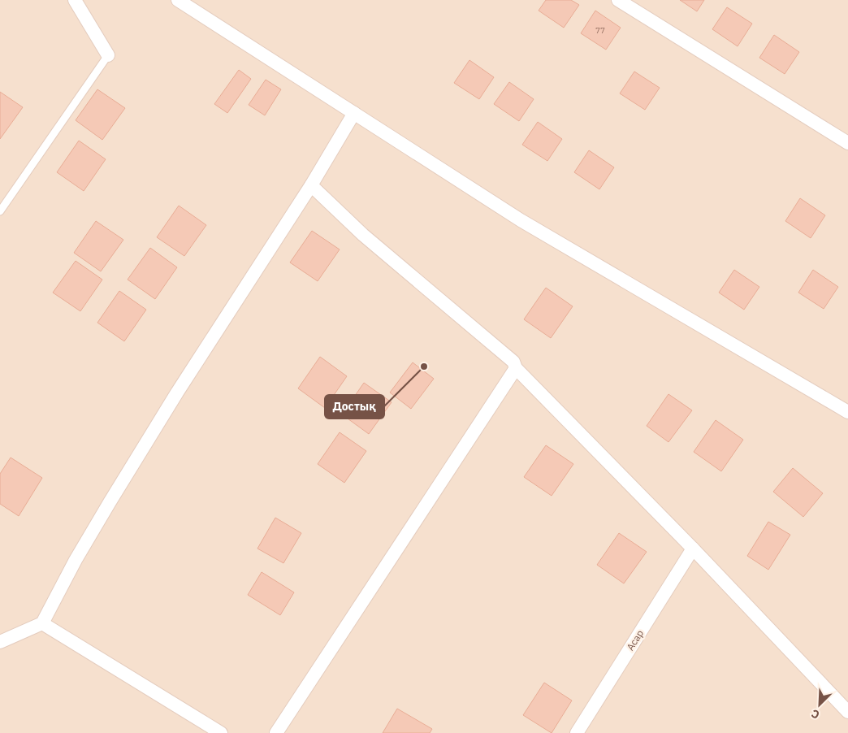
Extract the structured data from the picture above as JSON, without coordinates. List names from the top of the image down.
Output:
{
  "streets": {
    "street": ["Асар"]
  },
  "places": ["Достық"],
  "house_numbers": ["77"],
  "north": "bottom left"
}
